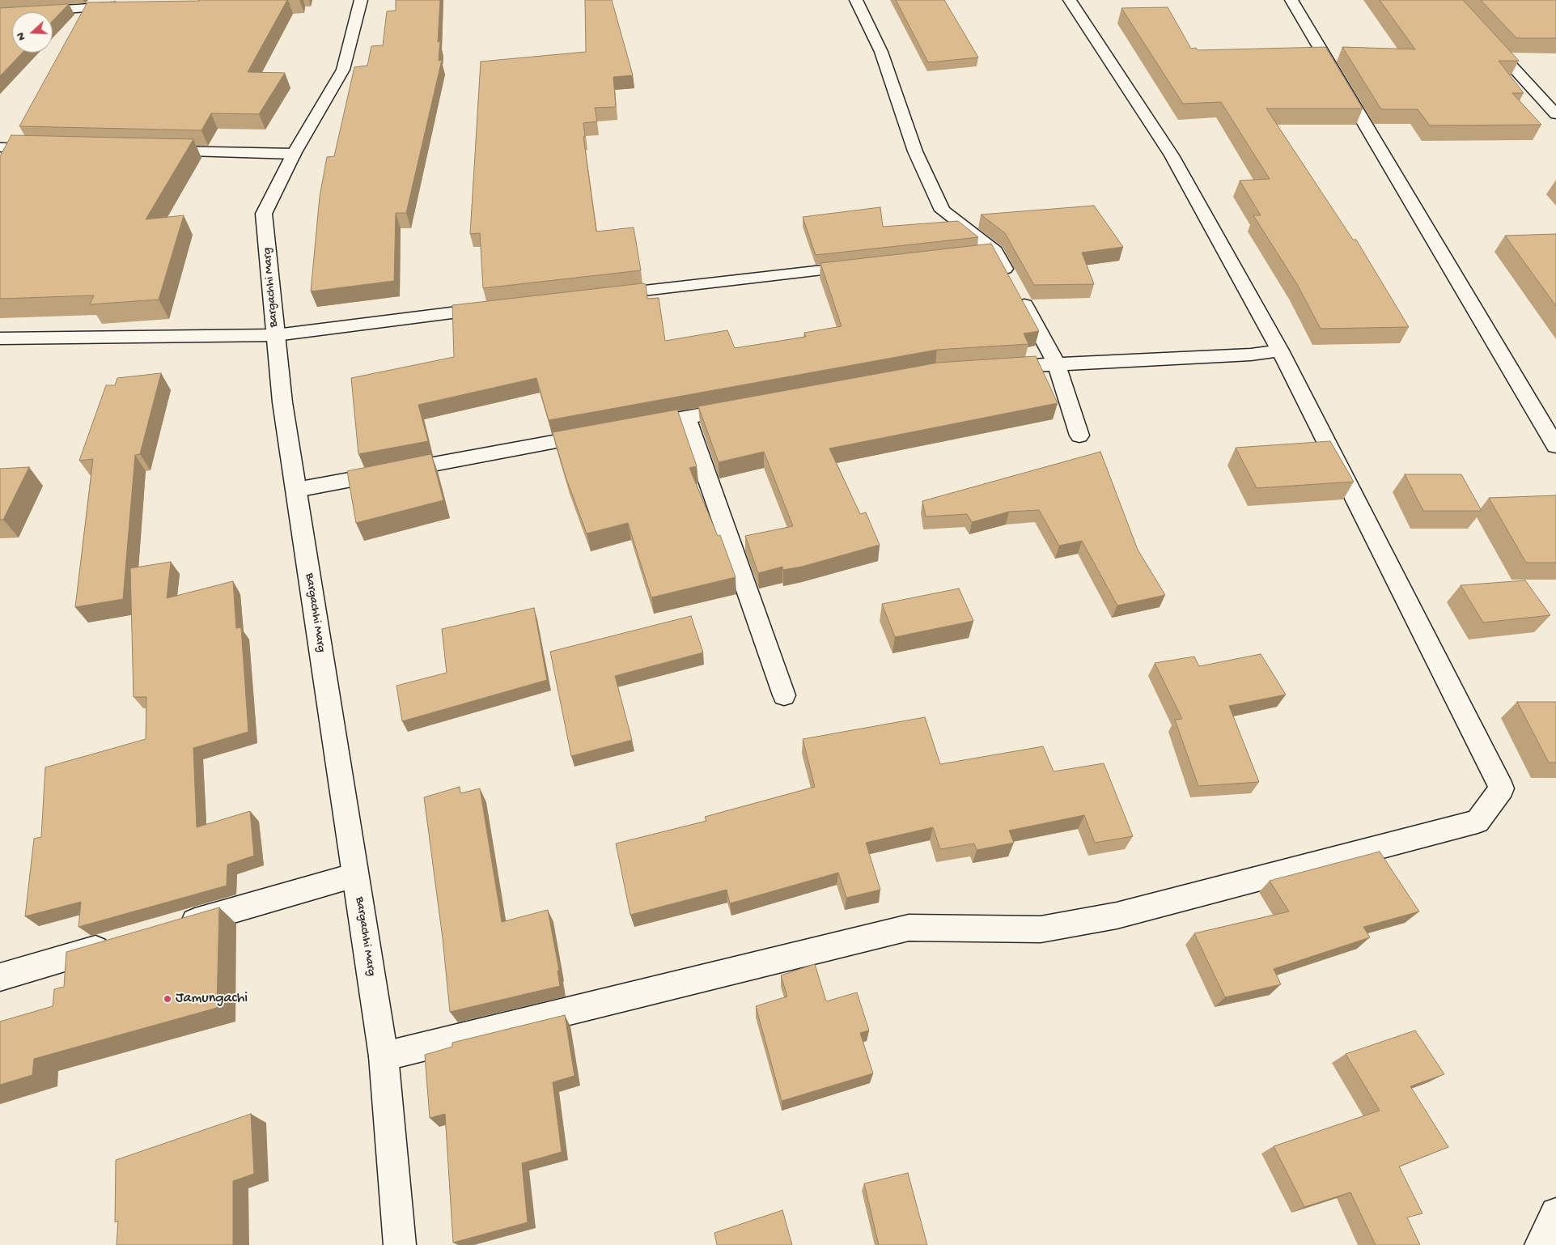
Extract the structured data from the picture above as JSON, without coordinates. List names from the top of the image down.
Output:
{
  "streets": {
    "street": ["Bargachhi Marg"]
  },
  "places": ["Jamungachi"],
  "north": "left"
}
